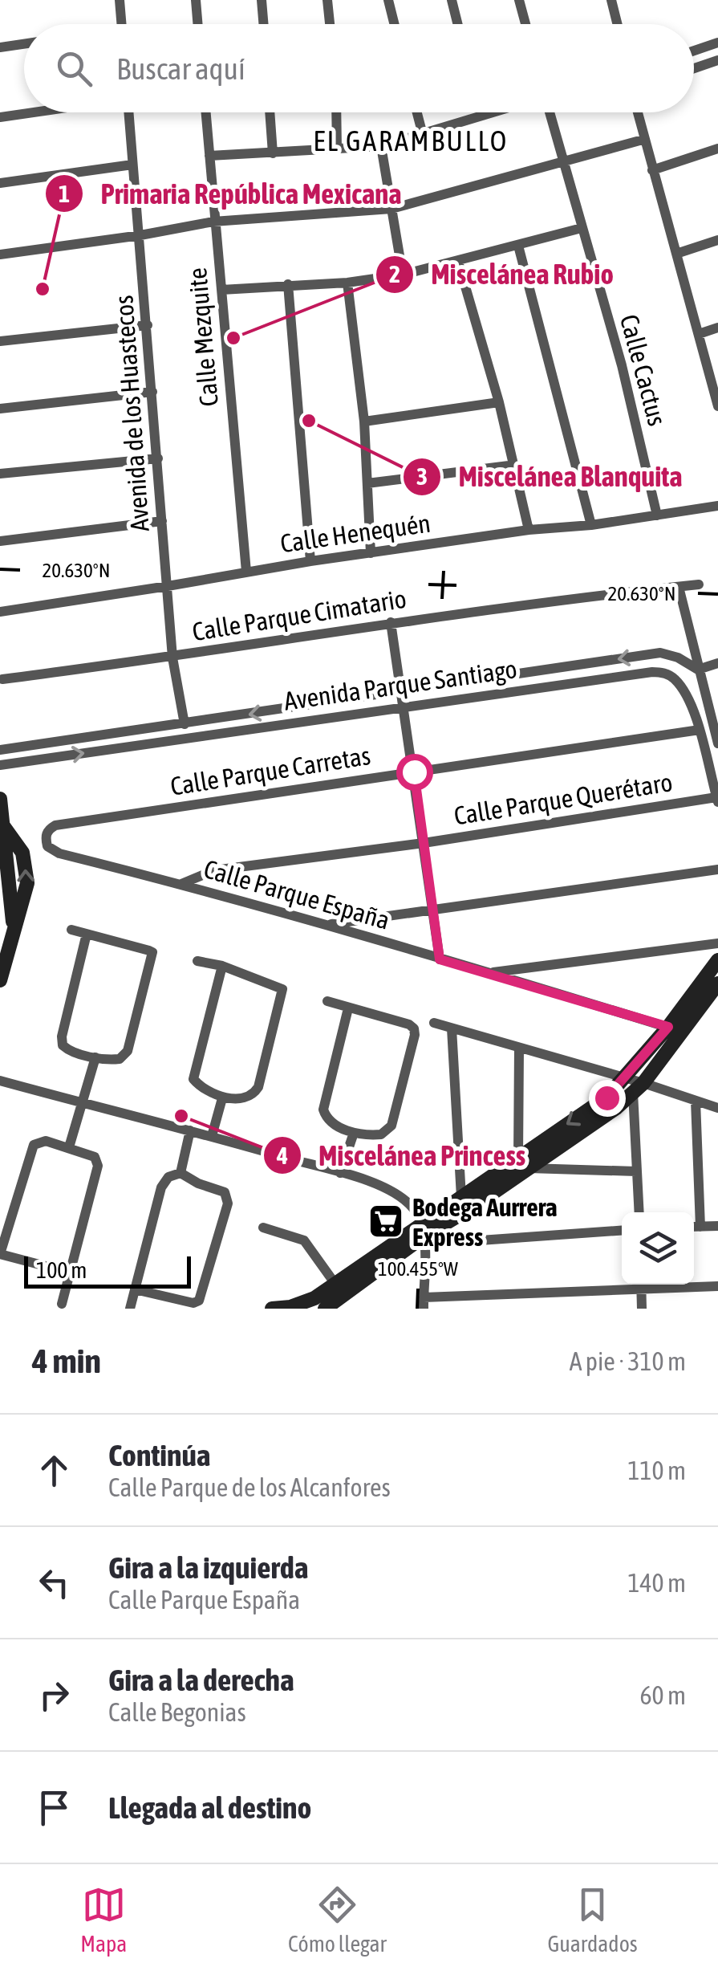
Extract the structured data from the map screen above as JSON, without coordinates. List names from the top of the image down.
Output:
{
  "streets": {
    "street": [
      "Calle Mezquite",
      "Calle Cactus",
      "Avenida de los Huastecos",
      "Calle Henequén",
      "Calle Parque Cimatario",
      "Avenida Parque Santiago",
      "Calle Parque Carretas",
      "Calle Parque Querétaro",
      "Calle Parque España"
    ]
  },
  "crossings": [
    ["Calle Mezquite", "Calle Henequén"],
    ["Calle Cactus", "Calle Henequén"],
    ["Avenida de los Huastecos", "Calle Henequén"],
    ["Avenida de los Huastecos", "Calle Parque Cimatario"],
    ["Avenida de los Huastecos", "Avenida Parque Santiago"],
    ["Avenida Parque Santiago", "Calle Parque Carretas"],
    ["Avenida Parque Santiago", "Calle Parque Querétaro"],
    ["Calle Parque Carretas", "Calle Parque España"],
    ["Calle Parque Querétaro", "Calle Parque España"]
  ],
  "districts": ["EL GARAMBULLO"],
  "places": {
    "other": [
      "Primaria República Mexicana",
      "Miscelánea Rubio",
      "Miscelánea Blanquita",
      "Miscelánea Princess"
    ],
    "supermarket": ["Bodega Aurrera Express"]
  },
  "scale_bar": "100 m",
  "page": {
    "search": "Buscar aquí",
    "scale": "100 m",
    "heading": ["4 min", "A pie · 310 m"],
    "list": [
      ["Continúa", "Calle Parque de los Alcanfores", "110 m"],
      ["Gira a la izquierda", "Calle Parque España", "140 m"],
      ["Gira a la derecha", "Calle Begonias", "60 m"],
      "Llegada al destino"
    ],
    "nav": ["Mapa", "Cómo llegar", "Guardados"]
  },
  "coordinates": ["20.630°N", "100.455°W"]
}
